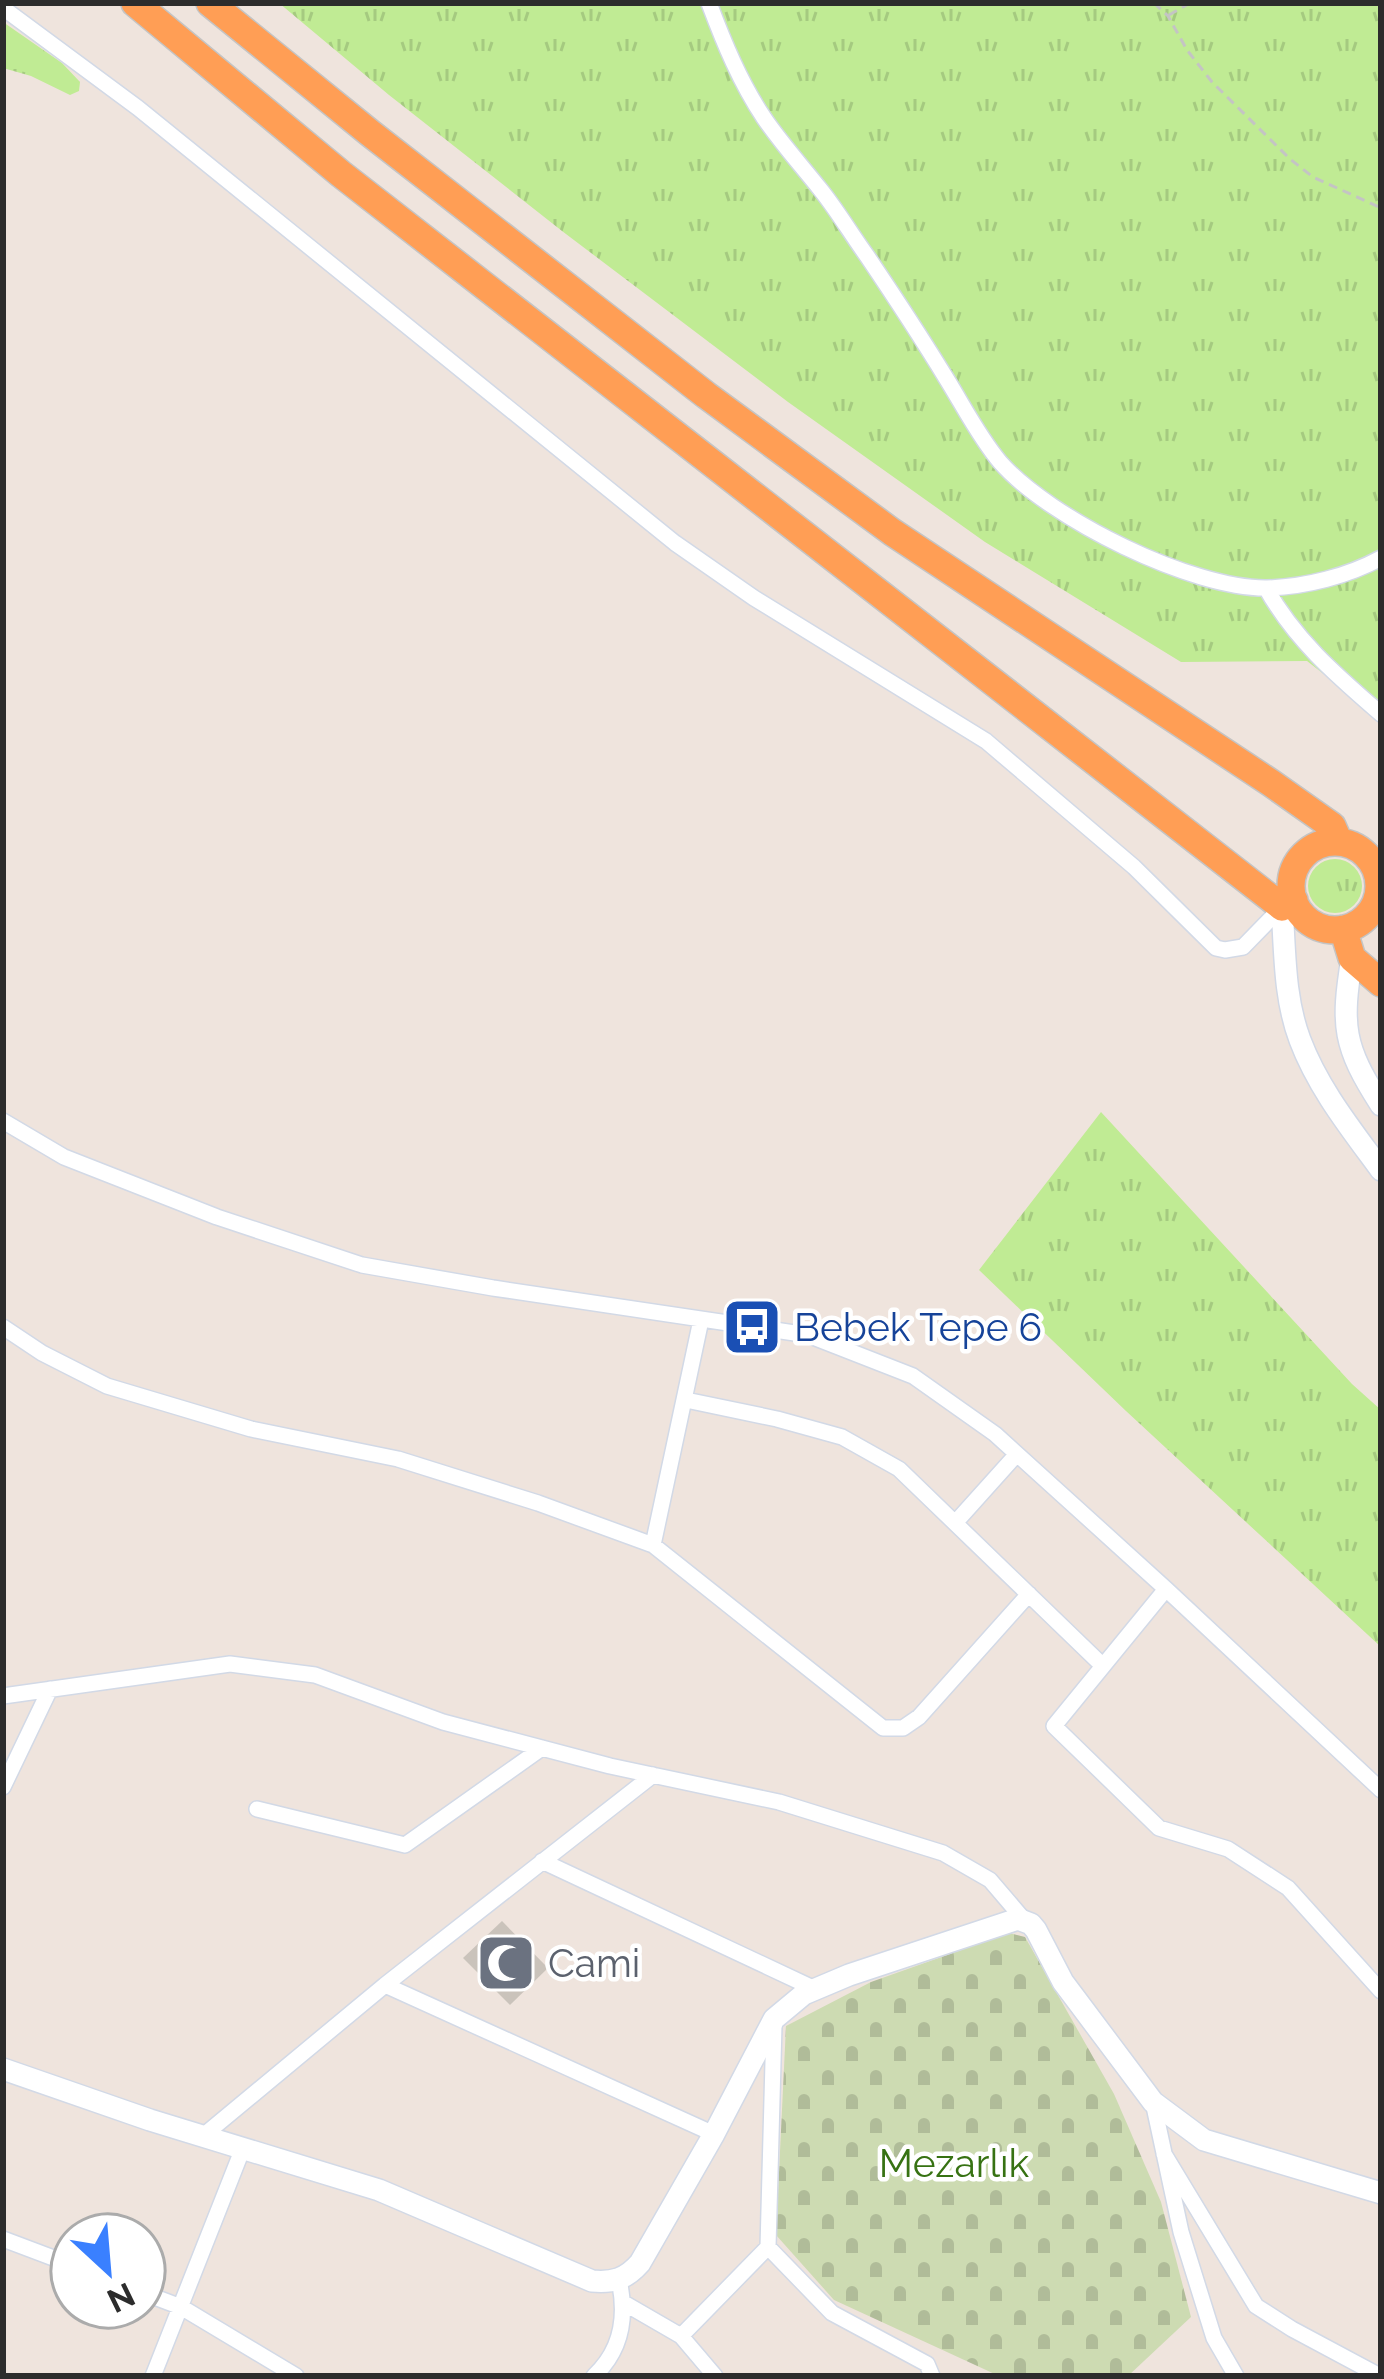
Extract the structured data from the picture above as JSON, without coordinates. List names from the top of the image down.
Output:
{
  "parks": ["Mezarlık"],
  "places": {
    "bus stop": ["Bebek Tepe 6"],
    "mosque": ["Cami"]
  },
  "north": "bottom right"
}
